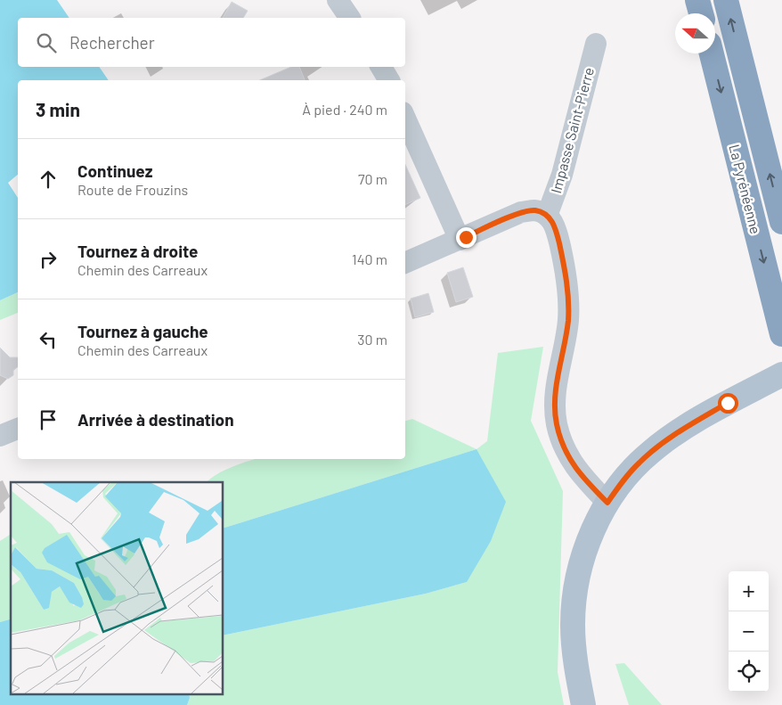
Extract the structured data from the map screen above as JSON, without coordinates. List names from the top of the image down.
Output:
{
  "streets": {
    "highway": ["La Pyrénéenne"],
    "street": ["Impasse Saint-Pierre"]
  },
  "north": "left",
  "page": {
    "search": "Rechercher",
    "heading": ["3 min", "À pied · 240 m"],
    "list": [
      ["Continuez", "Route de Frouzins", "70 m"],
      ["Tournez à droite", "Chemin des Carreaux", "140 m"],
      ["Tournez à gauche", "Chemin des Carreaux", "30 m"],
      "Arrivée à destination"
    ],
    "map_buttons": ["+", "−"]
  }
}
